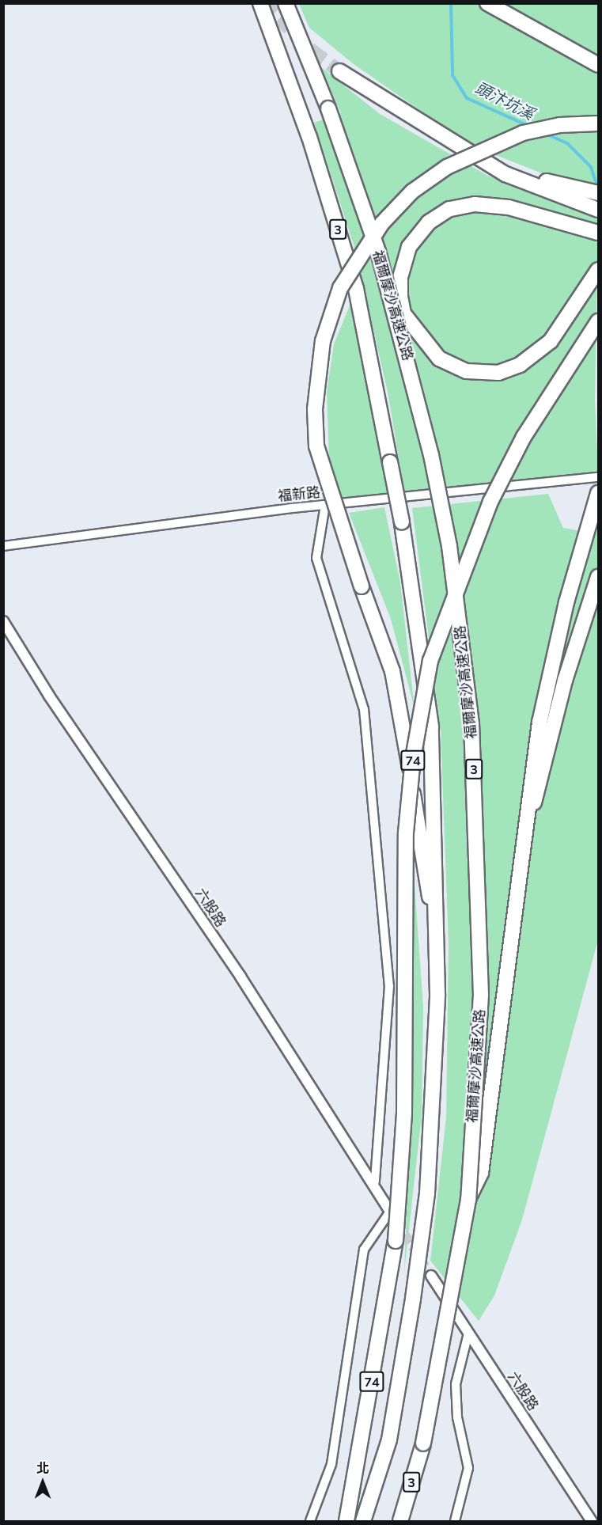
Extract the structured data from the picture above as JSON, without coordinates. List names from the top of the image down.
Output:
{
  "streets": {
    "highway": ["3", "福爾摩沙高速公路", "74"],
    "street": ["福新路", "六股路"]
  },
  "water": ["頭汴坑溪"],
  "north": "top"
}
